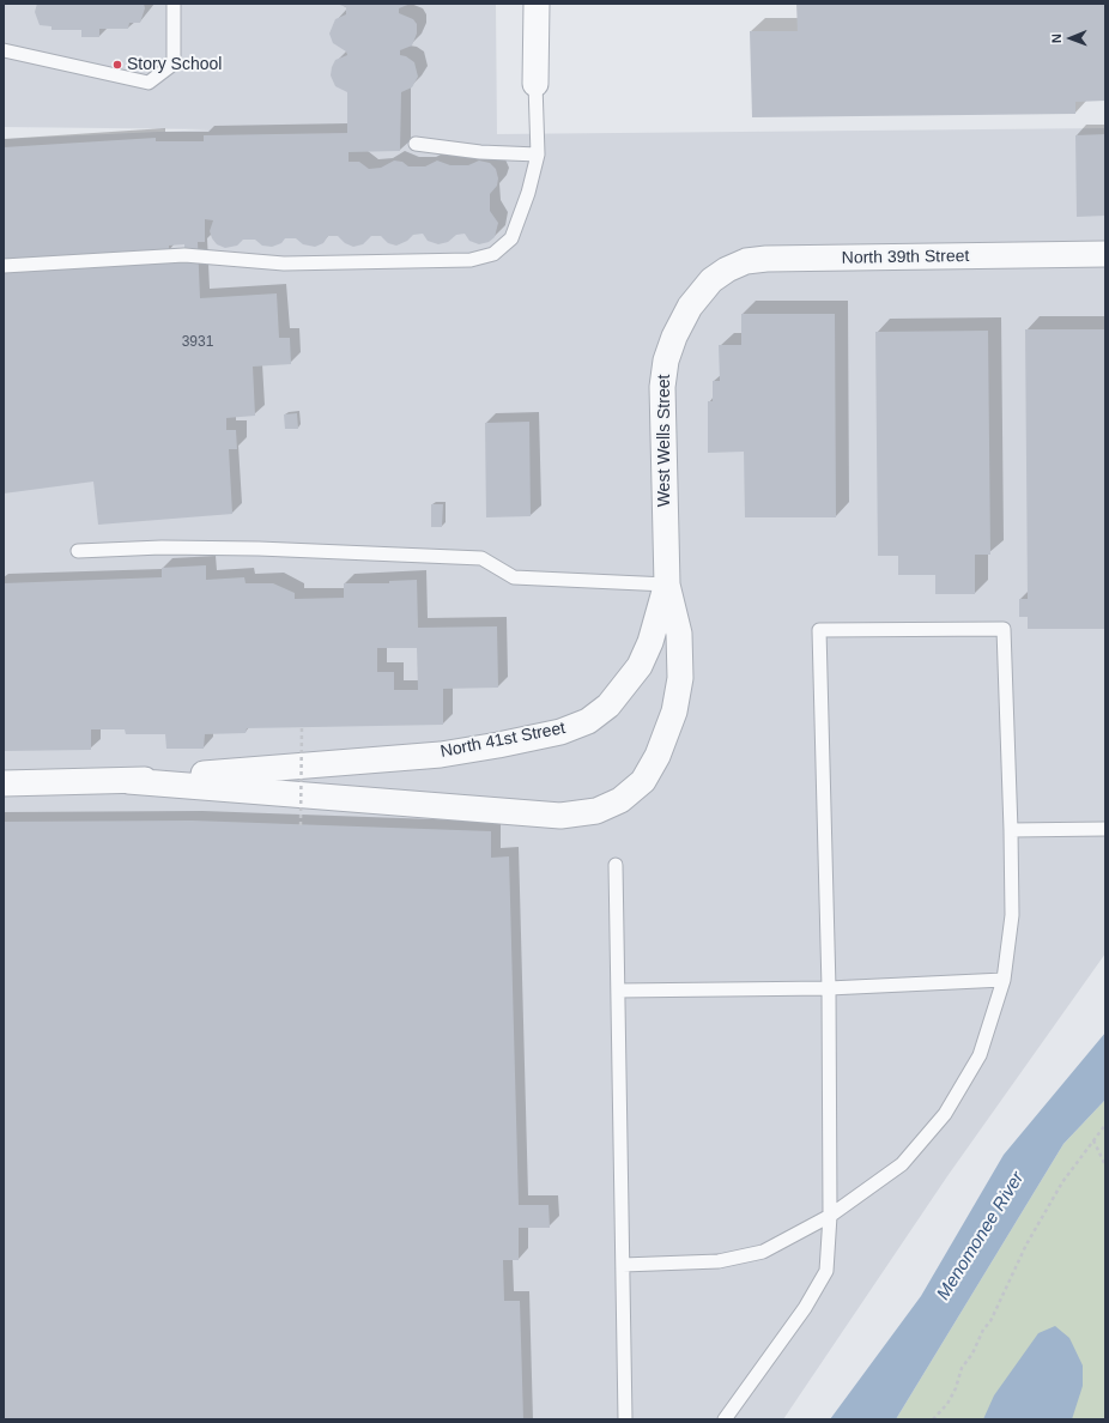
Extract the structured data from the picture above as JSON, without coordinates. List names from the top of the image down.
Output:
{
  "streets": {
    "street": ["North 39th Street", "West Wells Street", "North 41st Street"]
  },
  "crossings": [
    ["North 39th Street", "West Wells Street"],
    ["West Wells Street", "North 41st Street"]
  ],
  "water": ["Menomonee River"],
  "places": ["Story School"],
  "house_numbers": ["3931"],
  "north": "left"
}
